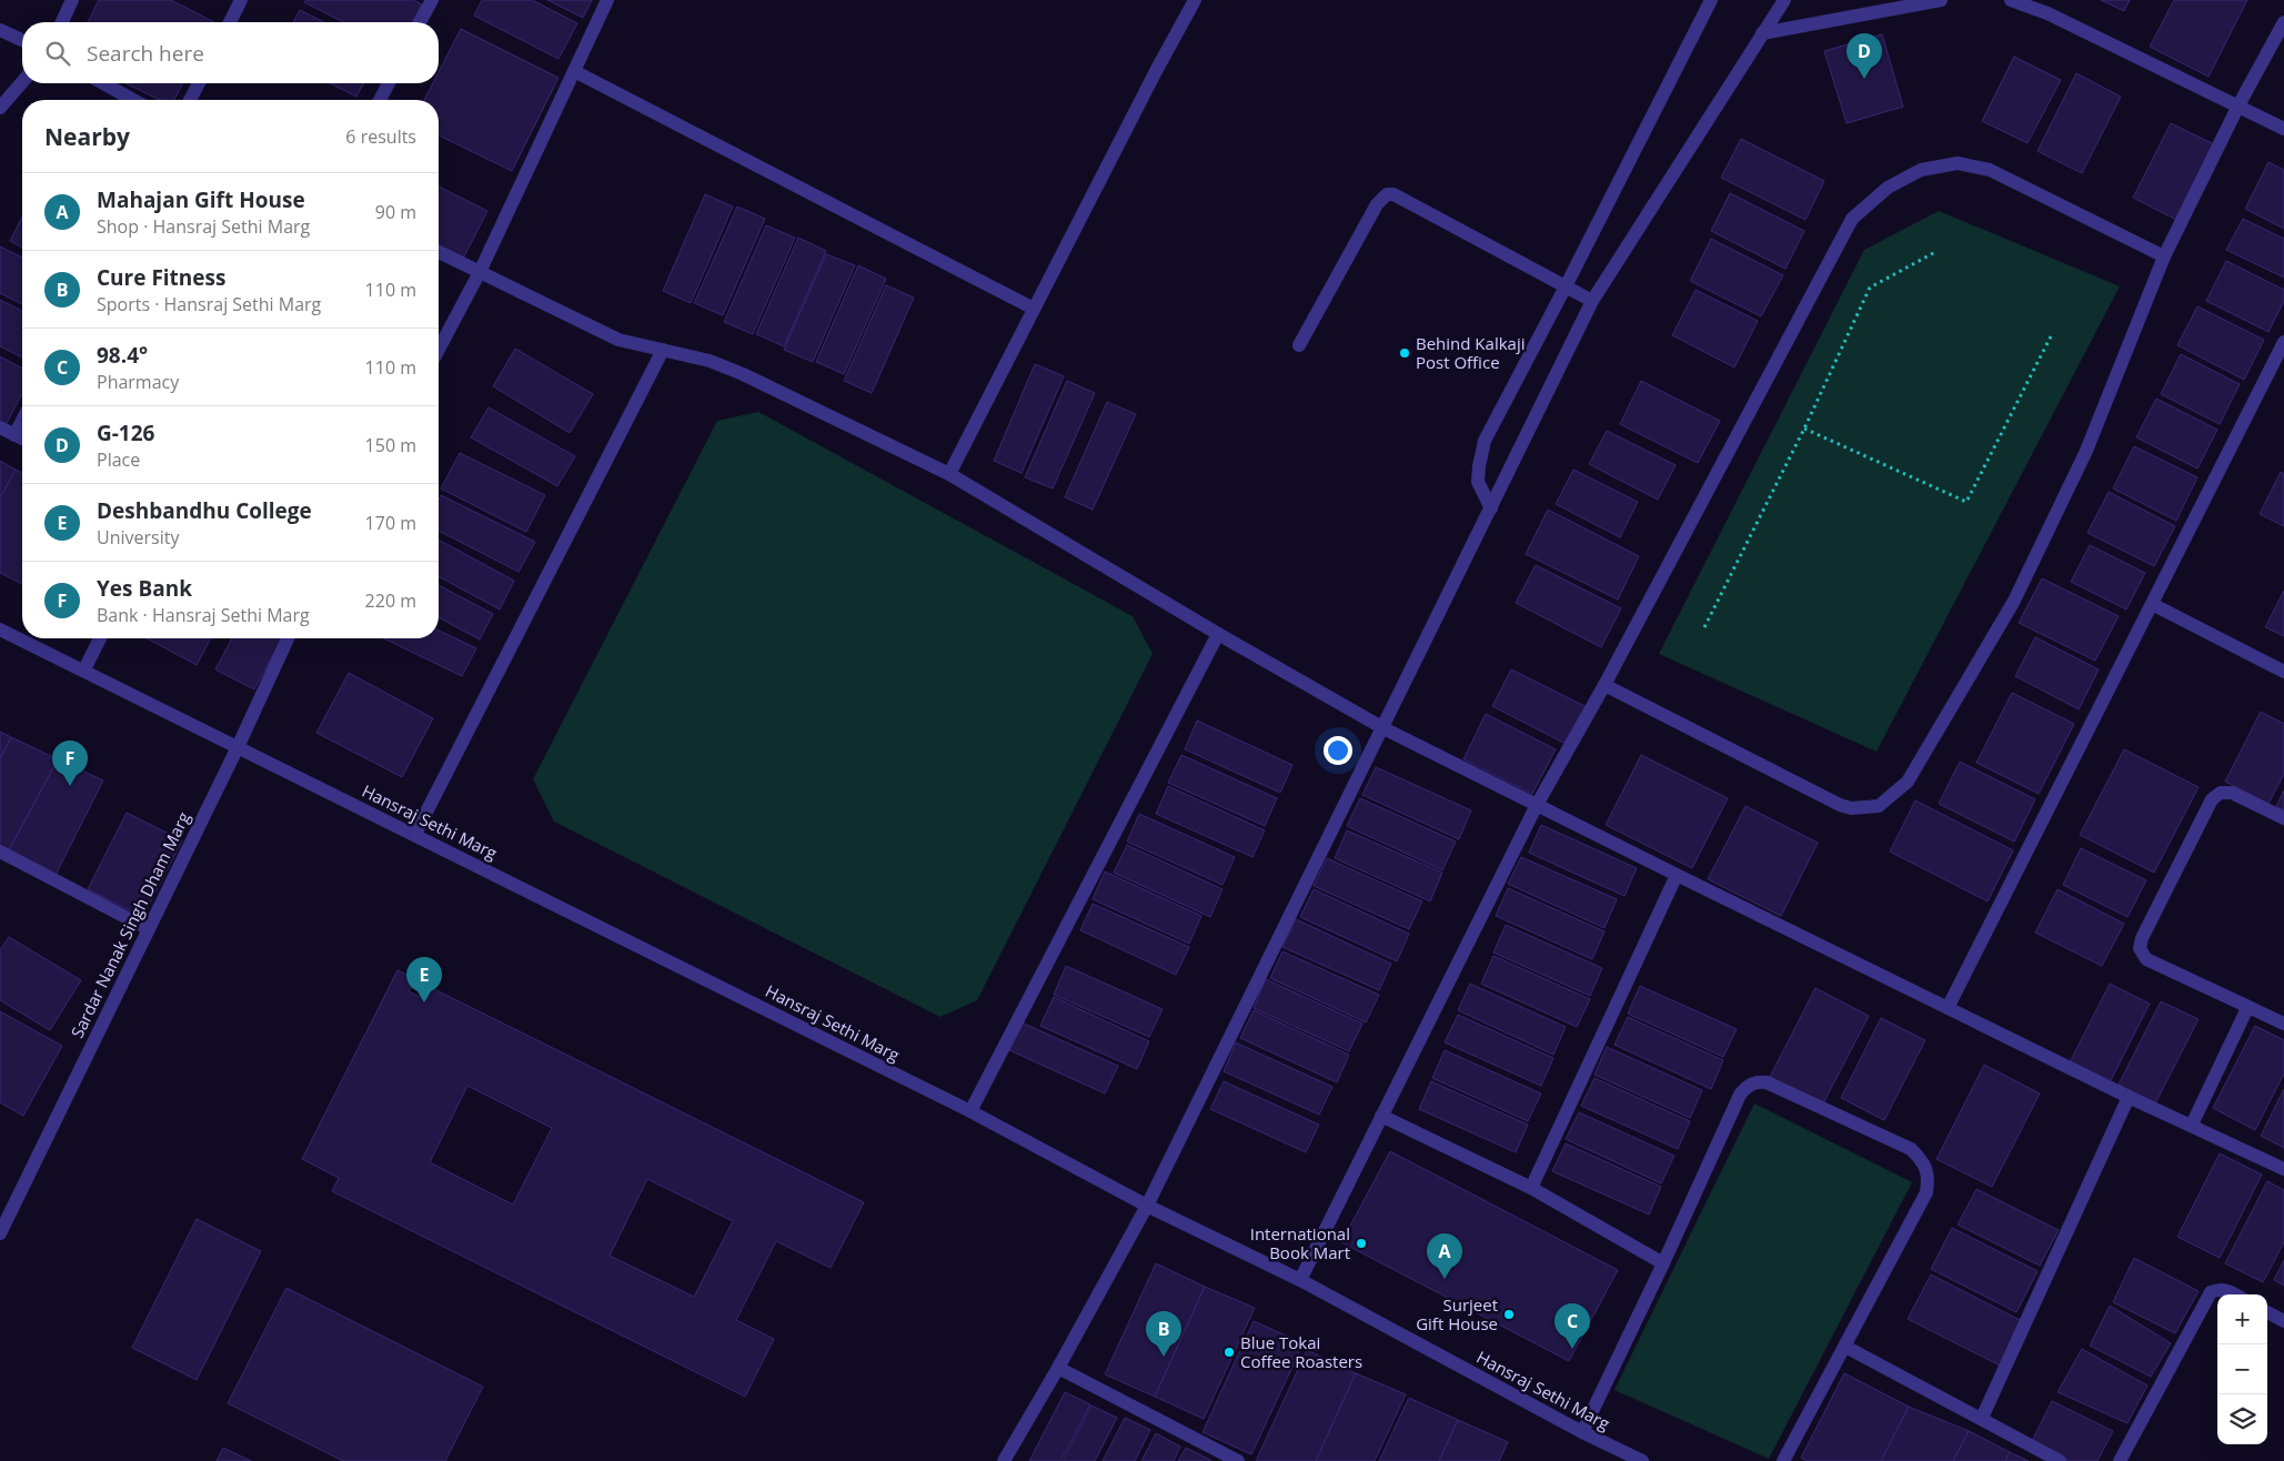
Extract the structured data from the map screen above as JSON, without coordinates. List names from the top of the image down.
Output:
{
  "streets": {
    "street": ["Hansraj Sethi Marg", "Sardar Nanak Singh Dham Marg"]
  },
  "crossings": [
    ["Hansraj Sethi Marg", "Sardar Nanak Singh Dham Marg"]
  ],
  "places": [
    "Behind Kalkaji Post Office",
    "International Book Mart",
    "Surjeet Gift House",
    "Blue Tokai Coffee Roasters"
  ],
  "page": {
    "search": "Search here",
    "pins": [
      "D",
      "F",
      "E",
      "A",
      "C",
      "B"
    ],
    "heading": ["Nearby", "6 results"],
    "list": [
      {
        "mark": "A",
        "name": "Mahajan Gift House",
        "note": "Shop · Hansraj Sethi Marg",
        "value": "90 m"
      },
      {
        "mark": "B",
        "name": "Cure Fitness",
        "note": "Sports · Hansraj Sethi Marg",
        "value": "110 m"
      },
      {
        "mark": "C",
        "name": "98.4°",
        "note": "Pharmacy",
        "value": "110 m"
      },
      {
        "mark": "D",
        "name": "G-126",
        "note": "Place",
        "value": "150 m"
      },
      {
        "mark": "E",
        "name": "Deshbandhu College",
        "note": "University",
        "value": "170 m"
      },
      {
        "mark": "F",
        "name": "Yes Bank",
        "note": "Bank · Hansraj Sethi Marg",
        "value": "220 m"
      }
    ],
    "map_buttons": ["+", "−"]
  }
}
